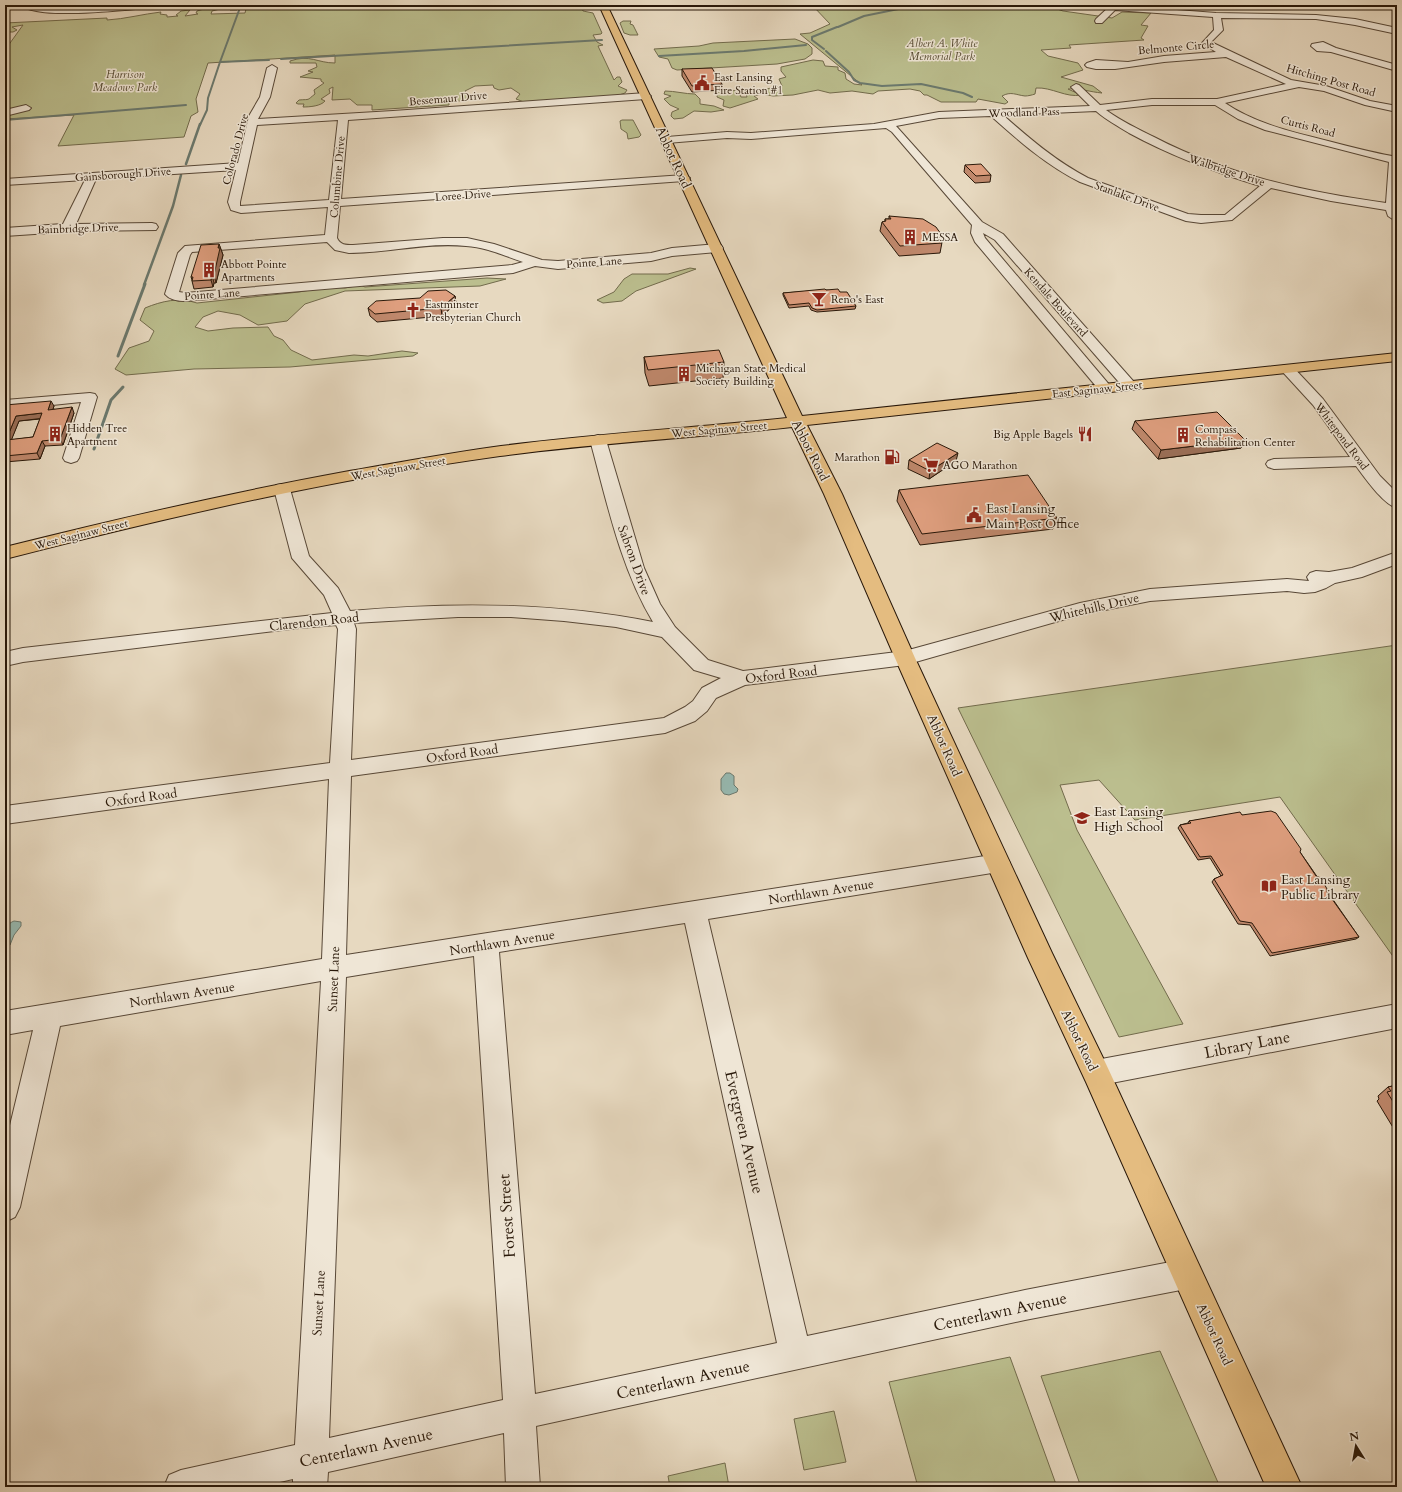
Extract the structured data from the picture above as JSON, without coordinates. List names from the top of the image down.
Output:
{
  "streets": {
    "main road": ["Abbot Road", "East Saginaw Street", "West Saginaw Street"],
    "street": [
      "Belmonte Circle",
      "Hitching Post Road",
      "Bessemaur Drive",
      "Woodland Pass",
      "Curtis Road",
      "Colorado Drive",
      "Walbridge Drive",
      "Gainsborough Drive",
      "Columbine Drive",
      "Loree Drive",
      "Stanlake Drive",
      "Bainbridge Drive",
      "Pointe Lane",
      "Kendale Boulevard",
      "Whitepond Road",
      "Sabron Drive",
      "Whitehills Drive",
      "Clarendon Road",
      "Oxford Road",
      "Northlawn Avenue",
      "Sunset Lane",
      "Library Lane",
      "Evergreen Avenue",
      "Forest Street",
      "Centerlawn Avenue"
    ]
  },
  "crossings": [
    ["Belmonte Circle", "Hitching Post Road"],
    ["Hitching Post Road", "Woodland Pass"],
    ["Bessemaur Drive", "Colorado Drive"],
    ["Bessemaur Drive", "Abbot Road"],
    ["Bessemaur Drive", "Columbine Drive"],
    ["Woodland Pass", "Curtis Road"],
    ["Woodland Pass", "Abbot Road"],
    ["Woodland Pass", "Walbridge Drive"],
    ["Woodland Pass", "Stanlake Drive"],
    ["Woodland Pass", "Kendale Boulevard"],
    ["Colorado Drive", "Gainsborough Drive"],
    ["Colorado Drive", "Loree Drive"],
    ["Abbot Road", "Loree Drive"],
    ["Abbot Road", "Pointe Lane"],
    ["Abbot Road", "East Saginaw Street"],
    ["Abbot Road", "West Saginaw Street"],
    ["Abbot Road", "Whitehills Drive"],
    ["Abbot Road", "Oxford Road"],
    ["Abbot Road", "Northlawn Avenue"],
    ["Abbot Road", "Library Lane"],
    ["Abbot Road", "Centerlawn Avenue"],
    ["Walbridge Drive", "Stanlake Drive"],
    ["Columbine Drive", "Loree Drive"],
    ["Columbine Drive", "Pointe Lane"],
    ["Kendale Boulevard", "East Saginaw Street"],
    ["East Saginaw Street", "West Saginaw Street"],
    ["East Saginaw Street", "Whitepond Road"],
    ["West Saginaw Street", "Sabron Drive"],
    ["West Saginaw Street", "Sunset Lane"],
    ["Sabron Drive", "Clarendon Road"],
    ["Sabron Drive", "Oxford Road"],
    ["Whitehills Drive", "Oxford Road"],
    ["Clarendon Road", "Sunset Lane"],
    ["Oxford Road", "Sunset Lane"],
    ["Northlawn Avenue", "Sunset Lane"],
    ["Northlawn Avenue", "Evergreen Avenue"],
    ["Northlawn Avenue", "Forest Street"],
    ["Sunset Lane", "Centerlawn Avenue"],
    ["Evergreen Avenue", "Centerlawn Avenue"],
    ["Forest Street", "Centerlawn Avenue"]
  ],
  "parks": ["Albert A. White Memorial Park", "Harrison Meadows Park"],
  "places": {
    "public building": ["East Lansing Fire Station #1", "East Lansing Main Post Office"],
    "building": [
      "MESSA",
      "Abbott Pointe Apartments",
      "Michigan State Medical Society Building",
      "Hidden Tree Apartment",
      "Compass Rehabilitation Center"
    ],
    "bar": ["Reno's East"],
    "church": ["Eastminster Presbyterian Church"],
    "restaurant": ["Big Apple Bagels"],
    "fuel station": ["Marathon"],
    "supermarket": ["AGO Marathon"],
    "school or university": ["East Lansing High School"],
    "library": ["East Lansing Public Library"]
  },
  "north": "top"
}
